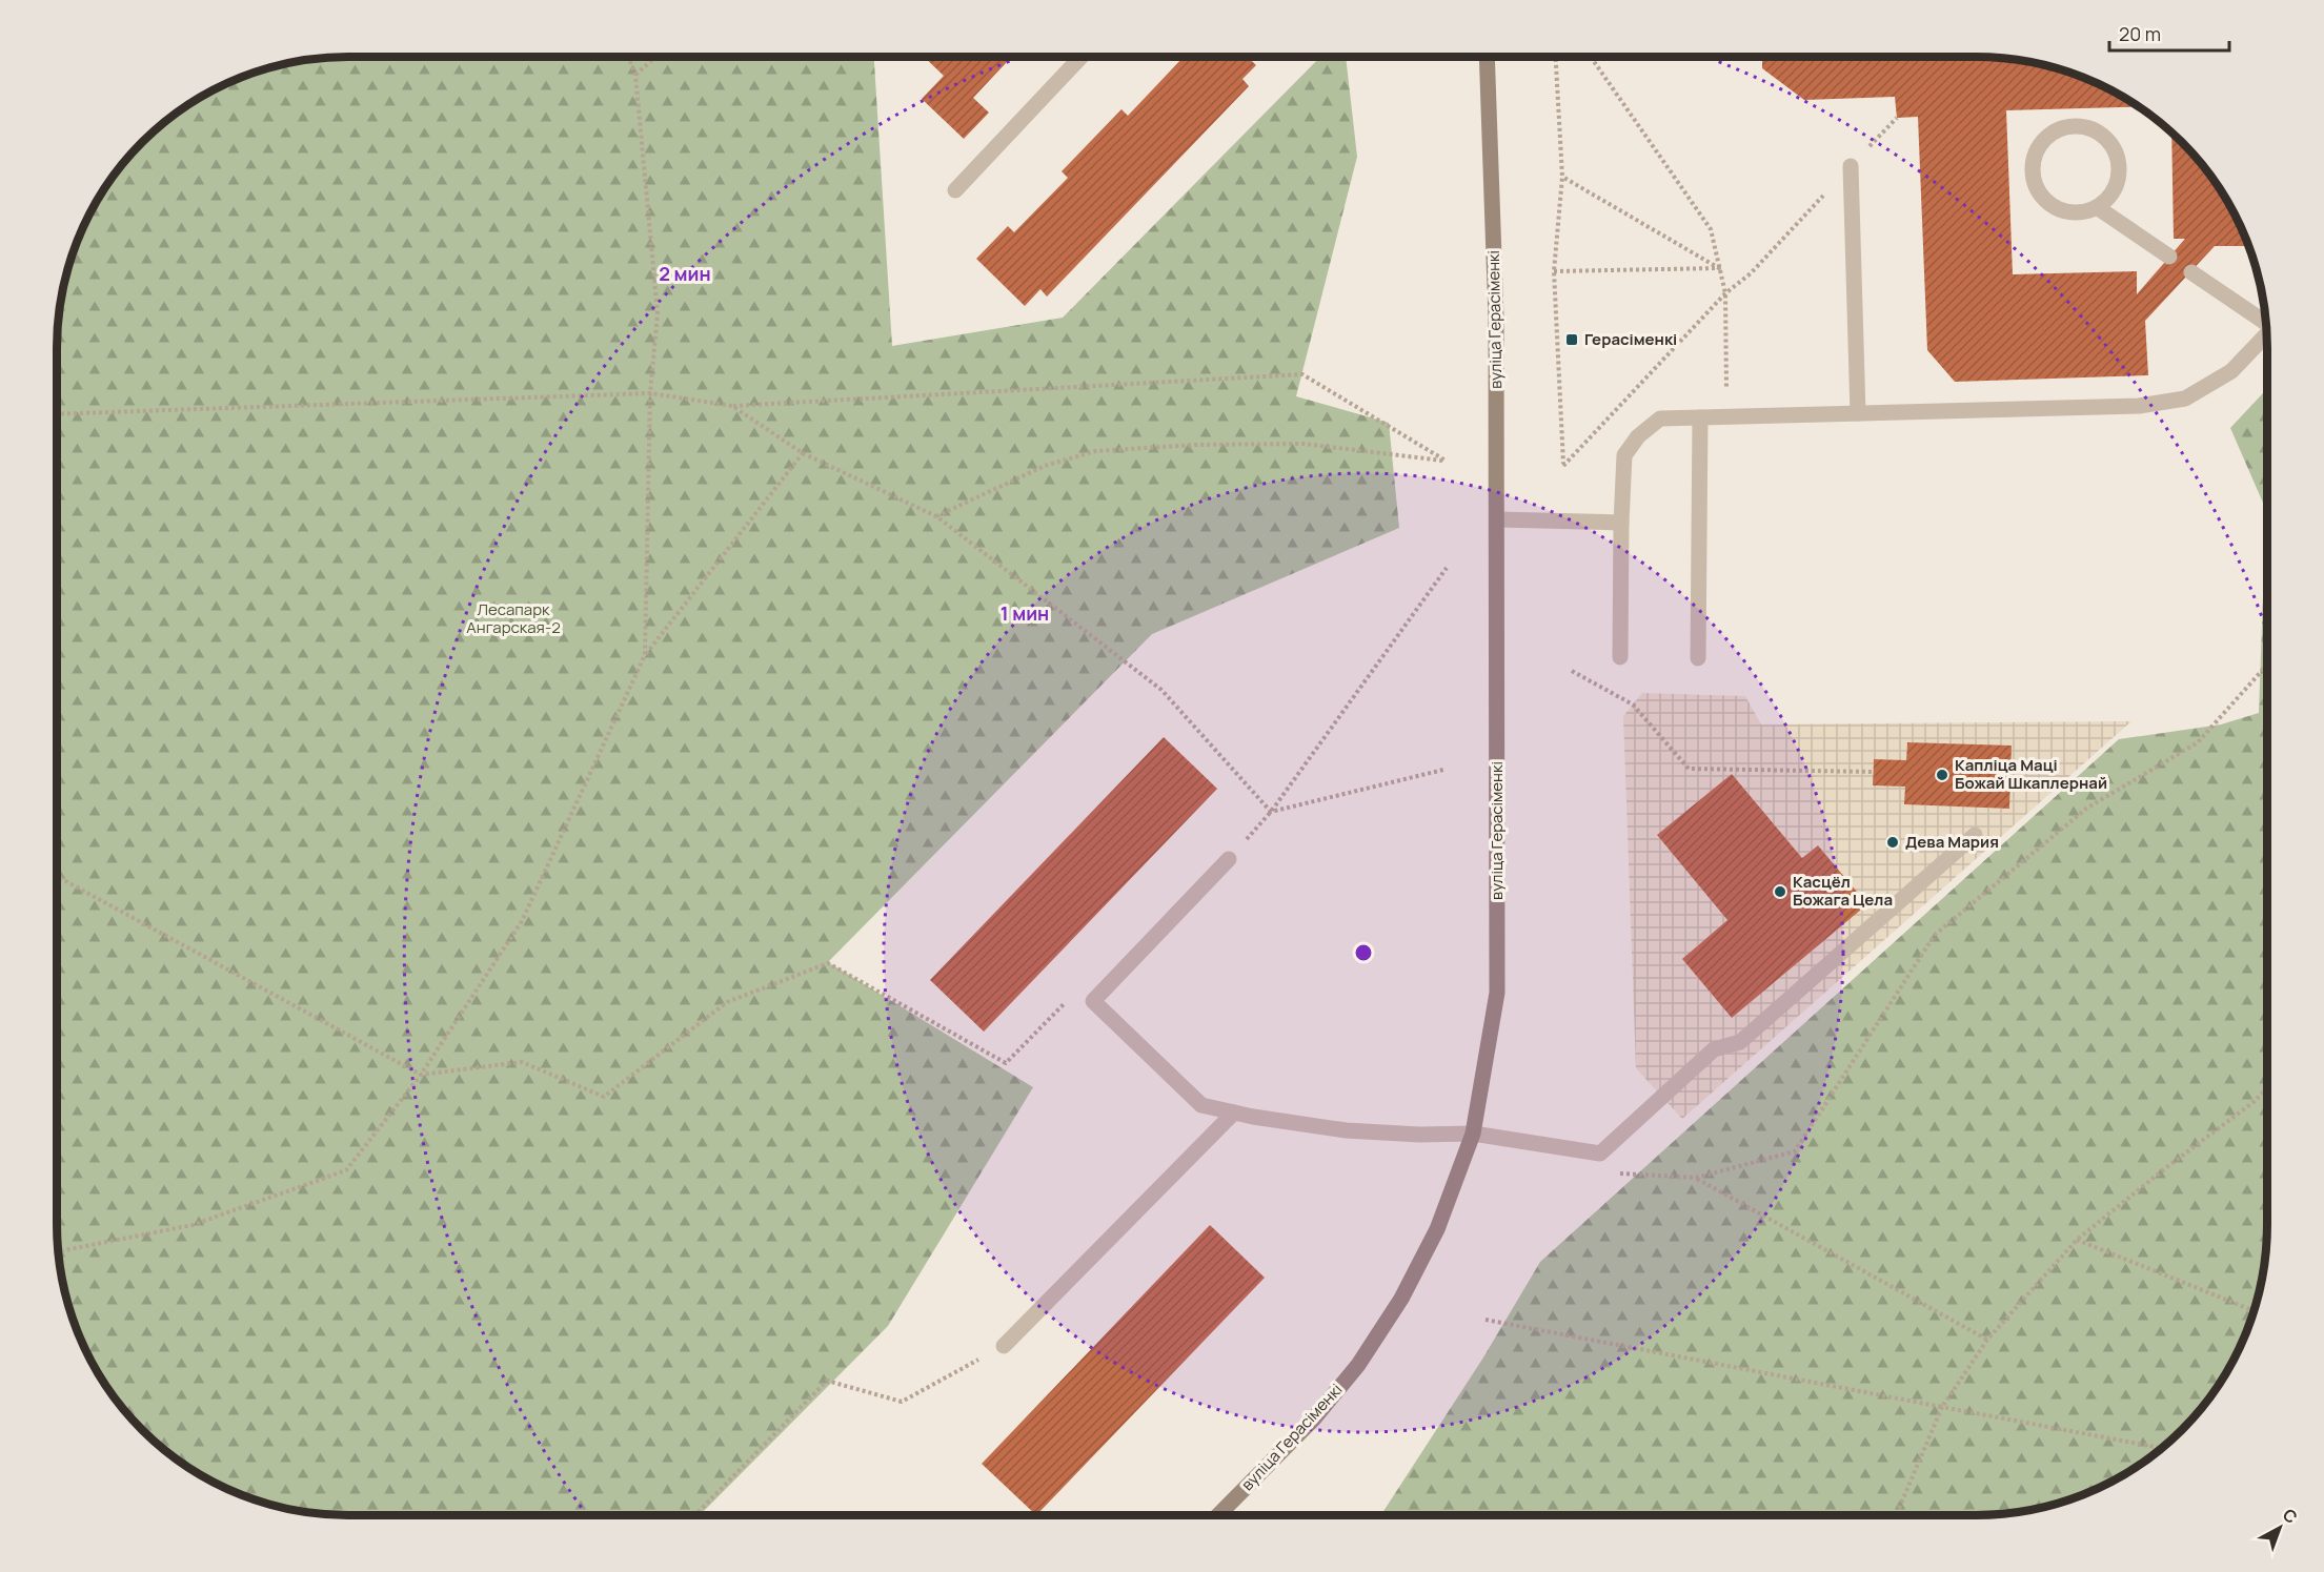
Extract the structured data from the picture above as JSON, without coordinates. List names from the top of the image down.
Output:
{
  "streets": {
    "street": ["вуліца Герасіменкі"]
  },
  "parks": ["Лесапарк Ангарская-2"],
  "places": {
    "transit": ["Герасіменкі"],
    "other": ["Капліца Маці Божай Шкаплернай", "Дева Мария", "Касцёл Божага Цела"]
  },
  "scale_bar": "20 m",
  "north": "top right",
  "rings": ["2 мин", "1 мин"]
}
